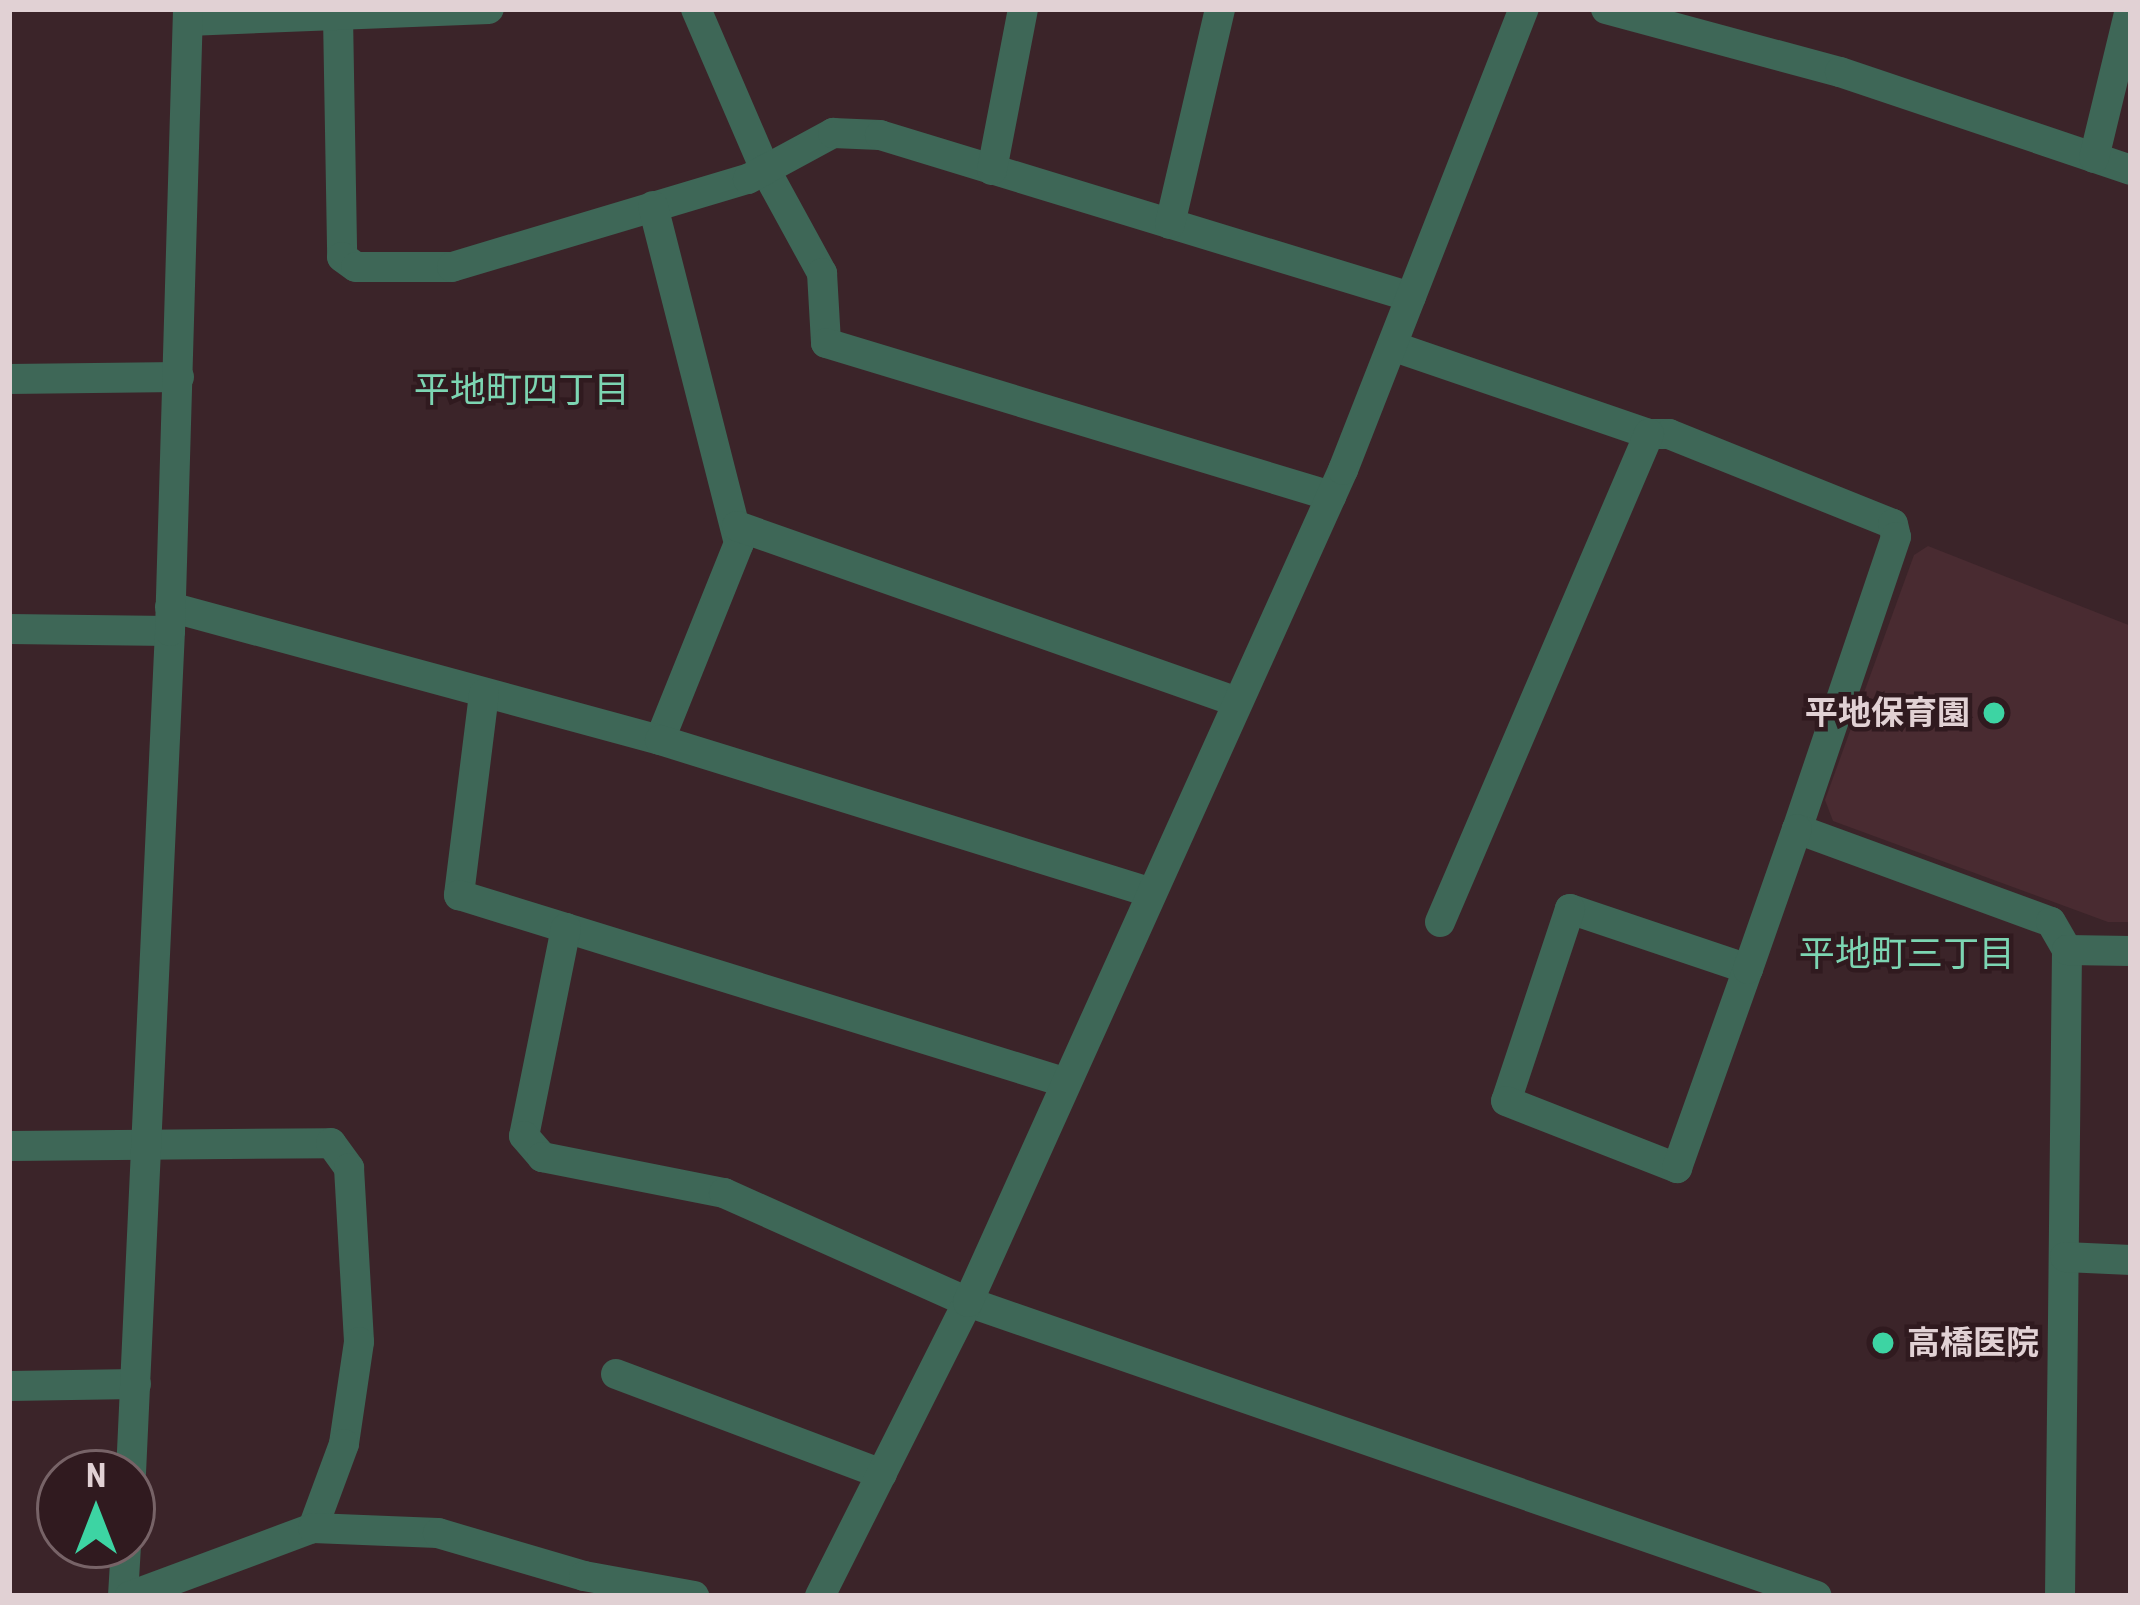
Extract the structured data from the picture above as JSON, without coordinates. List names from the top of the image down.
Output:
{
  "districts": ["平地町四丁目", "平地町三丁目"],
  "places": ["平地保育園", "高橋医院"],
  "north": "top"
}
